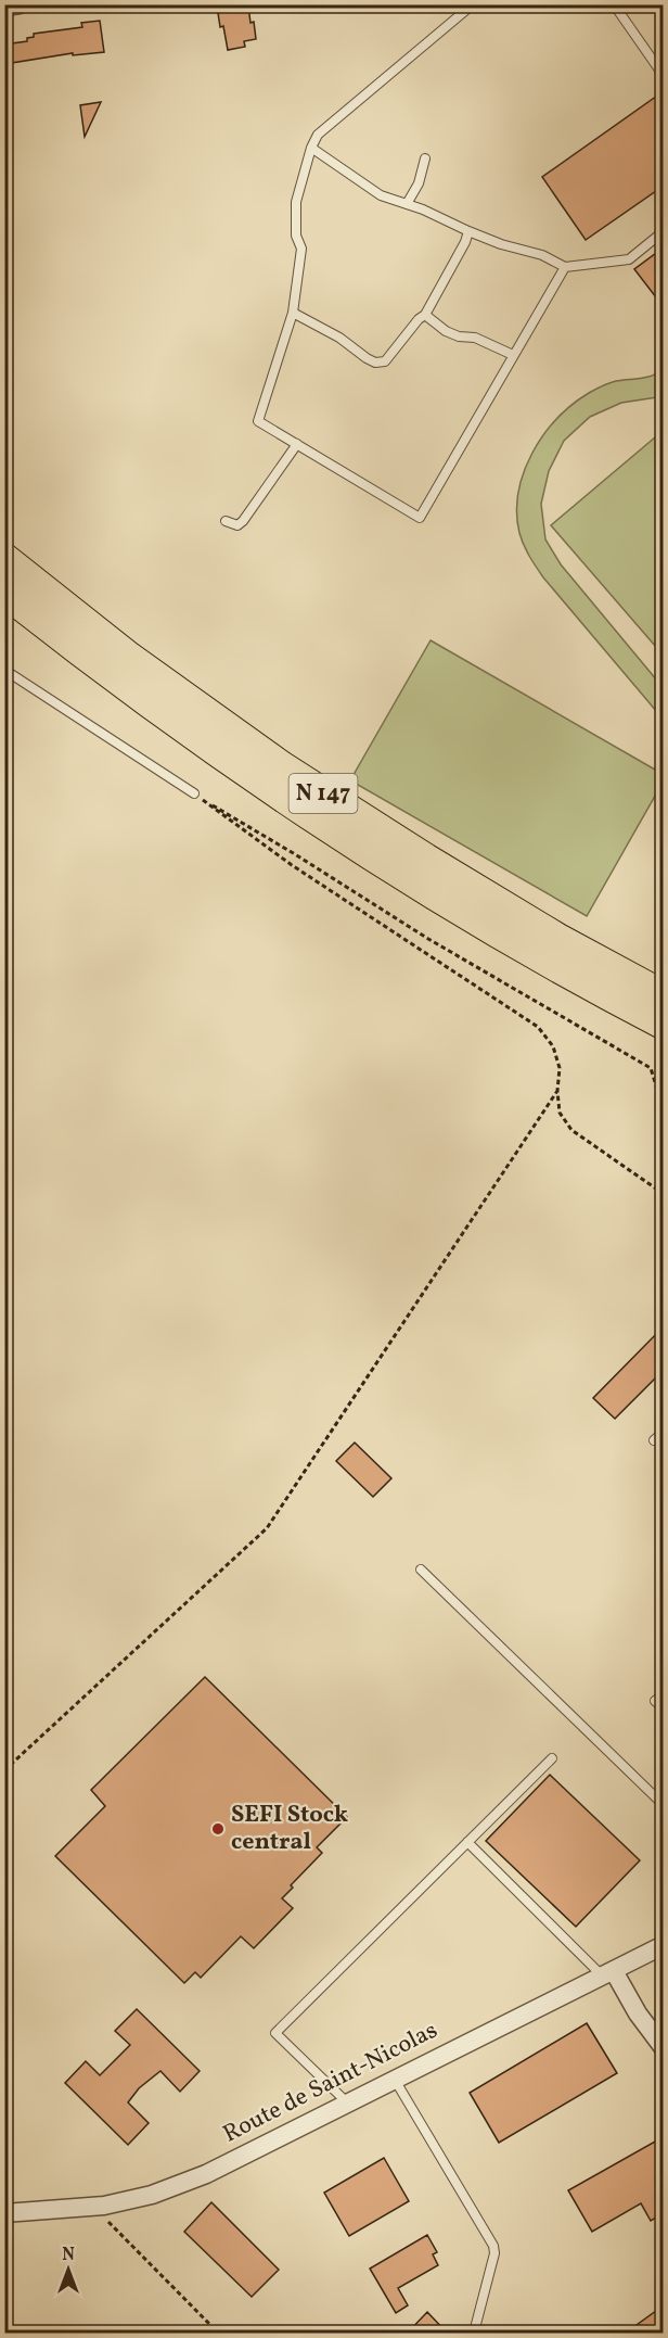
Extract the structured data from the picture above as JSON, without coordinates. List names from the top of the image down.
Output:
{
  "streets": {
    "highway": ["N 147"],
    "street": ["Route de Saint-Nicolas"]
  },
  "places": ["SEFI Stock central"],
  "north": "top"
}
